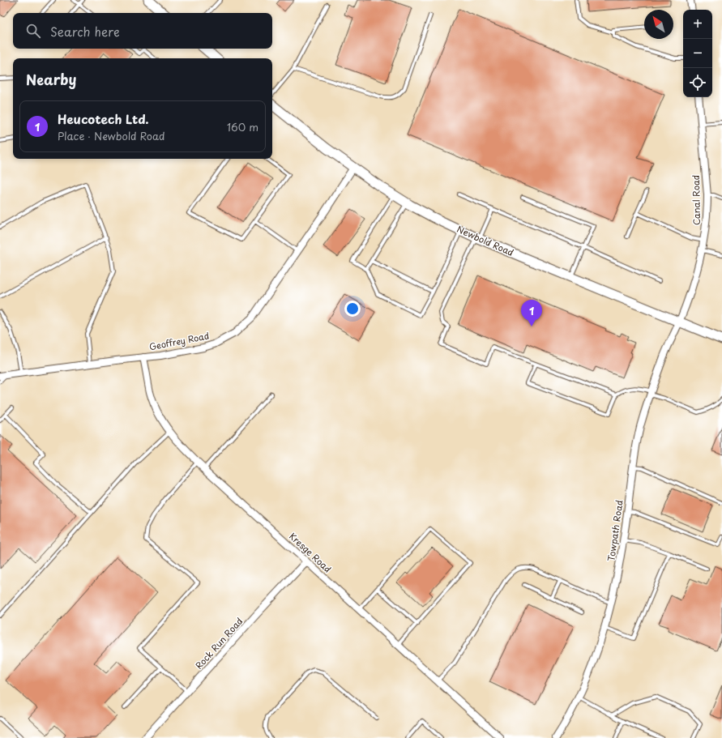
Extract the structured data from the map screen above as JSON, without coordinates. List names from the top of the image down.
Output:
{
  "streets": {
    "main road": ["Newbold Road"],
    "street": [
      "Canal Road",
      "Geoffrey Road",
      "Towpath Road",
      "Kresge Road",
      "Rock Run Road"
    ]
  },
  "crossings": [
    ["Canal Road", "Newbold Road"],
    ["Canal Road", "Towpath Road"],
    ["Newbold Road", "Geoffrey Road"],
    ["Newbold Road", "Towpath Road"],
    ["Geoffrey Road", "Kresge Road"],
    ["Kresge Road", "Rock Run Road"]
  ],
  "north": "top left",
  "page": {
    "map_buttons": ["+", "−"],
    "search": "Search here",
    "heading": "Nearby",
    "list": [
      {
        "mark": "1",
        "name": "Heucotech Ltd.",
        "note": "Place · Newbold Road",
        "value": "160 m"
      }
    ],
    "pins": "1"
  }
}
